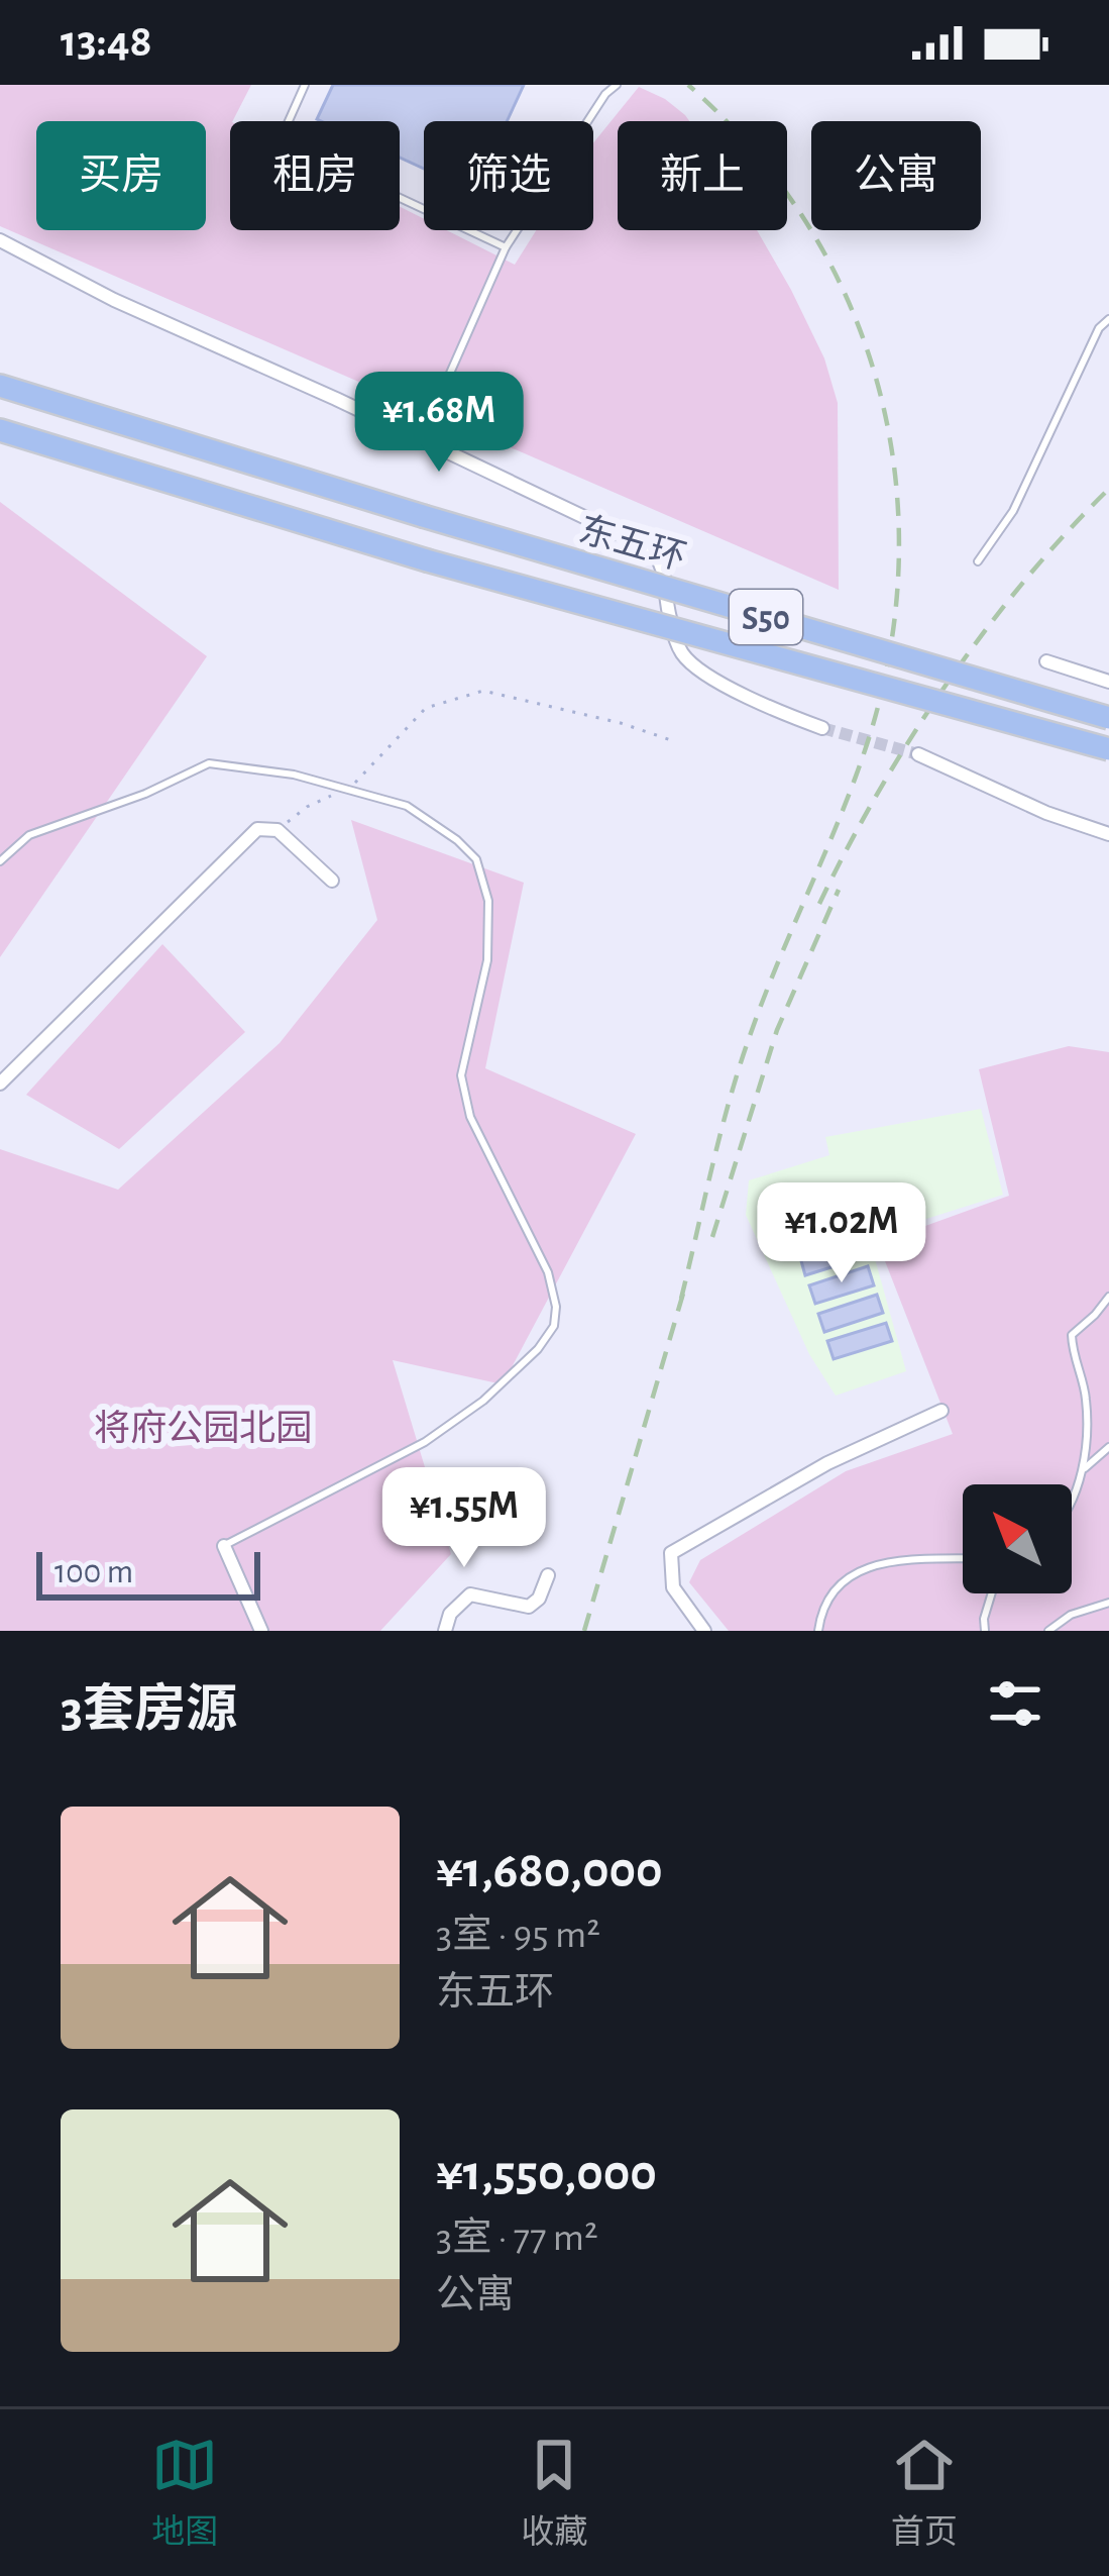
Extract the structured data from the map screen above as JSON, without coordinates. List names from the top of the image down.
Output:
{
  "streets": {
    "highway": ["东五环", "S50"]
  },
  "parks": ["将府公园北园"],
  "scale_bar": "100 m",
  "north": "top left",
  "page": {
    "status": "13:48",
    "chip": [
      "买房",
      "租房",
      "筛选",
      "新上",
      "公寓"
    ],
    "price": ["¥1.68M", "¥1.02M", "¥1.55M"],
    "scale": "100 m",
    "heading": "3套房源",
    "list": [
      {
        "name": "¥1,680,000",
        "note": "3室 · 95 m² · 东五环"
      },
      {
        "name": "¥1,550,000",
        "note": "3室 · 77 m² · 公寓"
      }
    ],
    "tabs": ["地图", "收藏", "首页"]
  }
}
